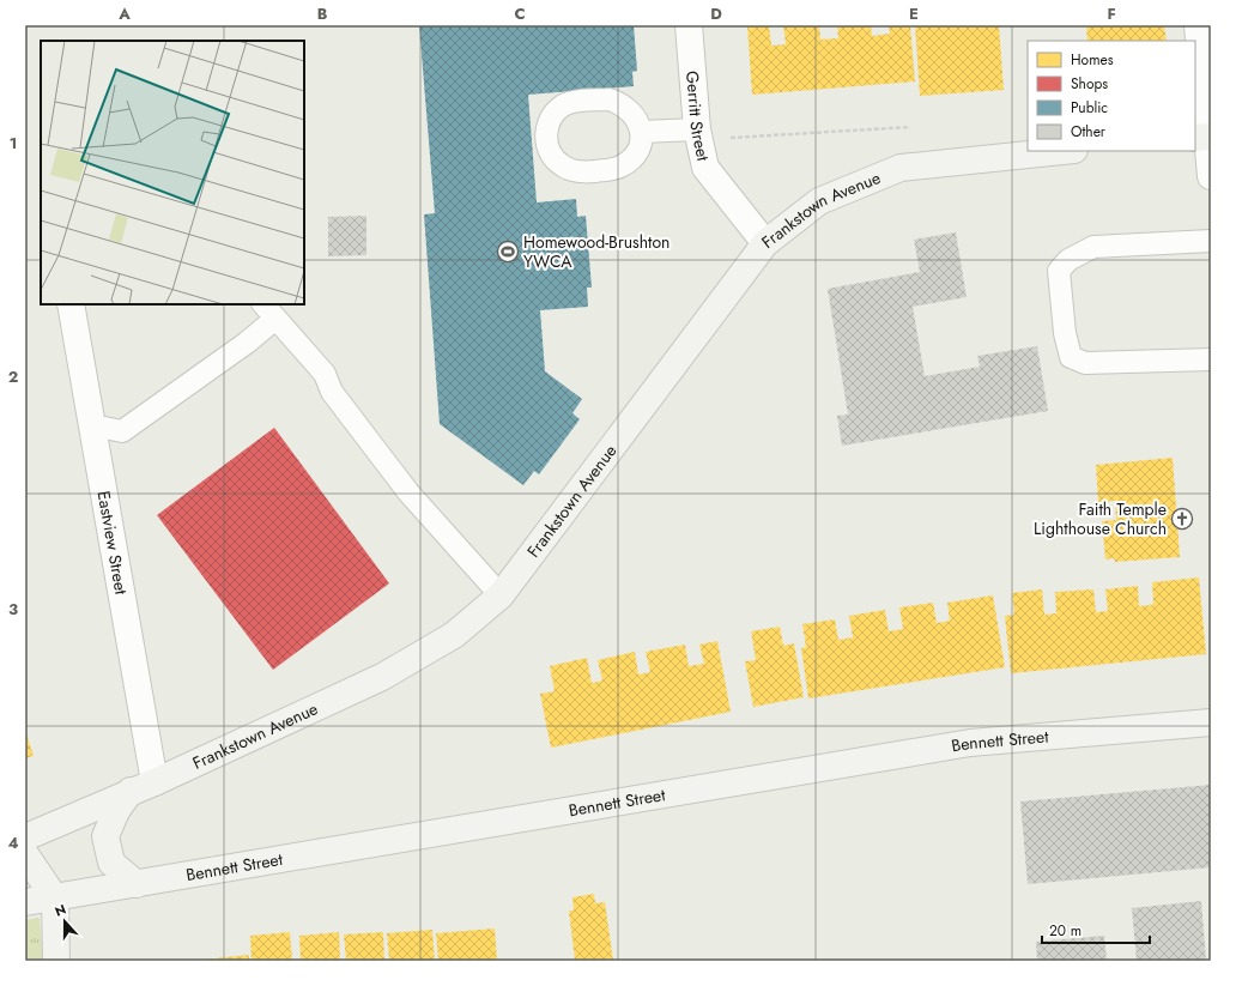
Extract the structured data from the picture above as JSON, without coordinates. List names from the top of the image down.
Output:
{
  "streets": {
    "main road": ["Frankstown Avenue", "Bennett Street"],
    "street": ["Gerritt Street", "Eastview Street"]
  },
  "crossings": [
    ["Gerritt Street", "Frankstown Avenue"],
    ["Frankstown Avenue", "Eastview Street"]
  ],
  "places": {
    "sports": ["Homewood-Brushton YWCA"],
    "church": ["Faith Temple Lighthouse Church"]
  },
  "legend": [
    "Homes",
    "Shops",
    "Public",
    "Other"
  ],
  "scale_bar": "20 m",
  "north": "top",
  "grid": {
    "columns": [
      "A",
      "B",
      "C",
      "D",
      "E",
      "F"
    ],
    "rows": [
      "1",
      "2",
      "3",
      "4"
    ]
  }
}
